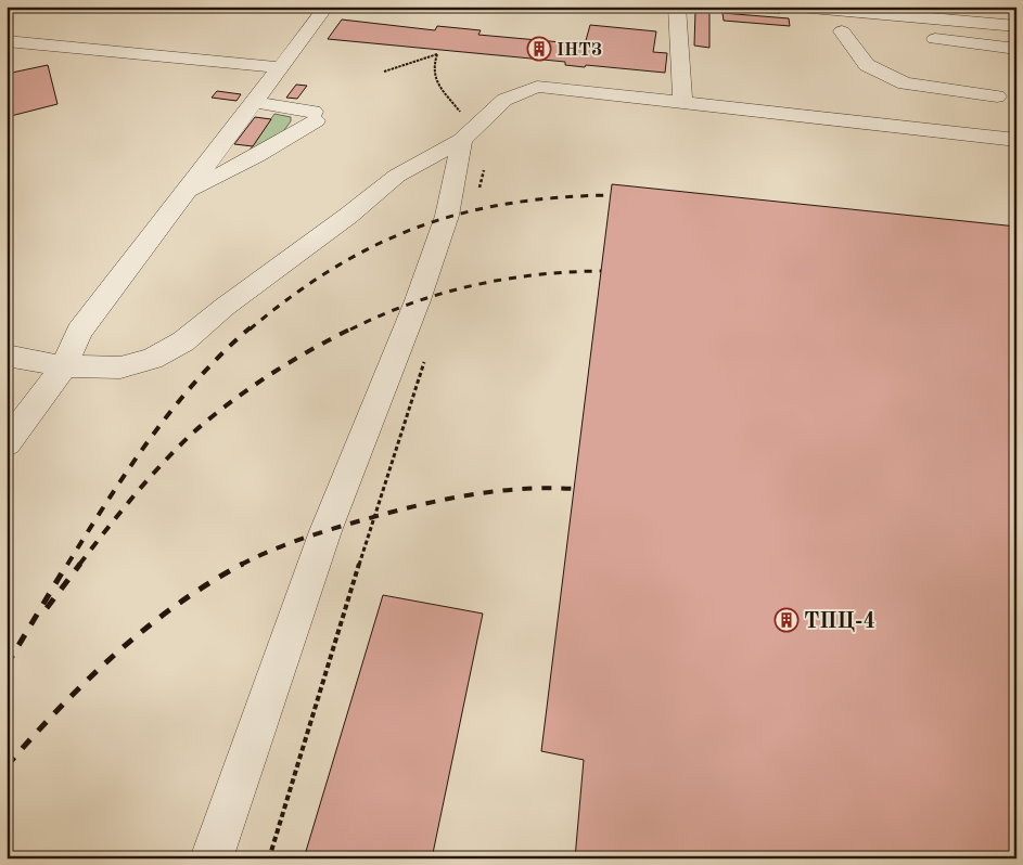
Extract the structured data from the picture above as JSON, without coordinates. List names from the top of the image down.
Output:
{
  "places": {
    "building": ["ІНТЗ", "ТПЦ-4"]
  }
}
